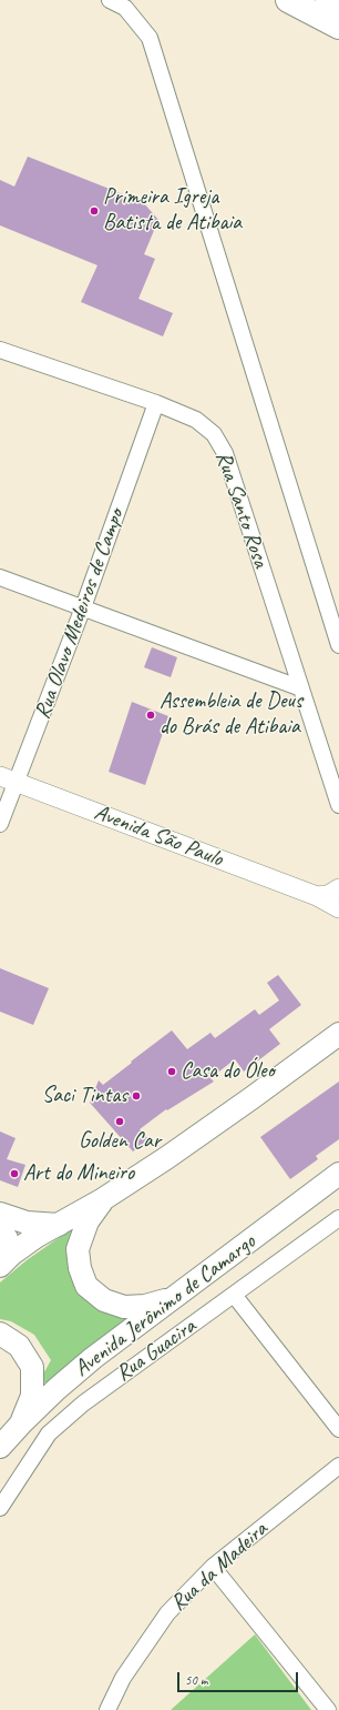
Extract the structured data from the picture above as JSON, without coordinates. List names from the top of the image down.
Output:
{
  "streets": {
    "main road": ["Avenida Jerônimo de Camargo"],
    "street": [
      "Rua Santo Rosa",
      "Rua Olavo Medeiros de Campo",
      "Avenida São Paulo",
      "Rua Guacira",
      "Rua da Madeira"
    ]
  },
  "crossings": [
    ["Rua Santo Rosa", "Rua Olavo Medeiros de Campo"],
    ["Rua Olavo Medeiros de Campo", "Avenida São Paulo"]
  ],
  "places": [
    "Primeira Igreja Batista de Atibaia",
    "Assembleia de Deus do Brás de Atibaia",
    "Casa do Óleo",
    "Saci Tintas",
    "Golden Car",
    "Art do Mineiro"
  ],
  "scale_bar": "50 m"
}
